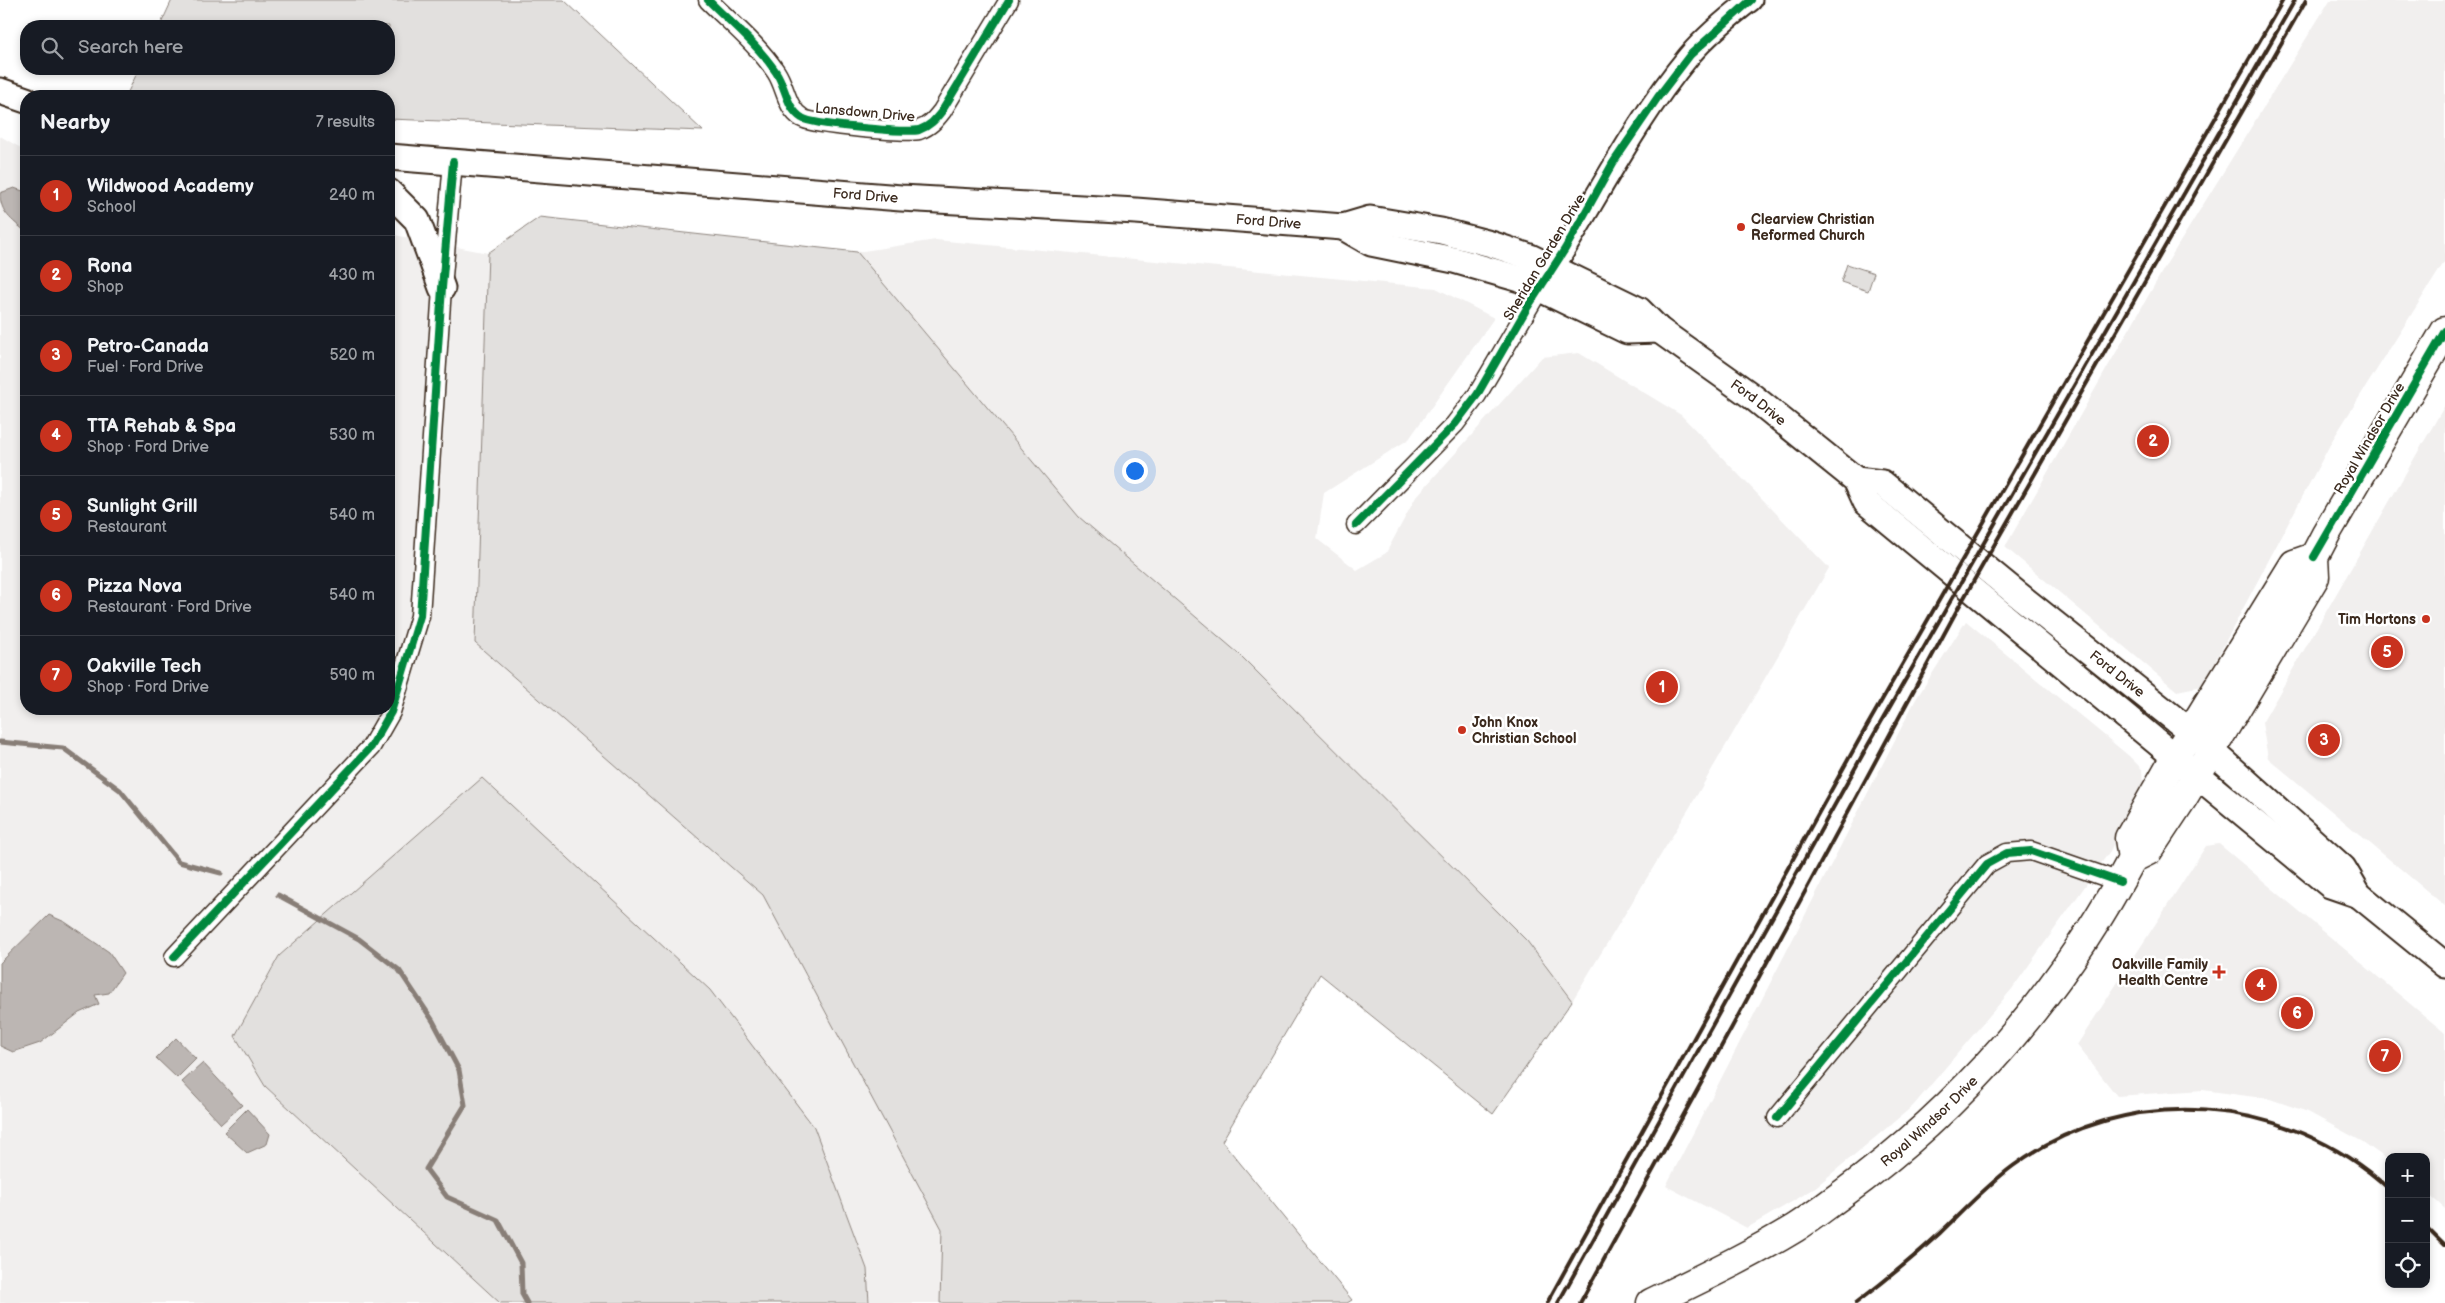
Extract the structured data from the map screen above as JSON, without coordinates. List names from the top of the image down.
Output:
{
  "streets": {
    "main road": ["Ford Drive", "Royal Windsor Drive"],
    "street": ["Lansdown Drive", "Sheridan Garden Drive"]
  },
  "crossings": [
    ["Ford Drive", "Sheridan Garden Drive"],
    ["Ford Drive", "Royal Windsor Drive"]
  ],
  "places": {
    "other": ["Clearview Christian Reformed Church", "Tim Hortons", "John Knox Christian School"],
    "health": ["Oakville Family Health Centre"]
  },
  "page": {
    "search": "Search here",
    "heading": ["Nearby", "7 results"],
    "list": [
      {
        "mark": "1",
        "name": "Wildwood Academy",
        "note": "School",
        "value": "240 m"
      },
      {
        "mark": "2",
        "name": "Rona",
        "note": "Shop",
        "value": "430 m"
      },
      {
        "mark": "3",
        "name": "Petro-Canada",
        "note": "Fuel · Ford Drive",
        "value": "520 m"
      },
      {
        "mark": "4",
        "name": "TTA Rehab & Spa",
        "note": "Shop · Ford Drive",
        "value": "530 m"
      },
      {
        "mark": "5",
        "name": "Sunlight Grill",
        "note": "Restaurant",
        "value": "540 m"
      },
      {
        "mark": "6",
        "name": "Pizza Nova",
        "note": "Restaurant · Ford Drive",
        "value": "540 m"
      },
      {
        "mark": "7",
        "name": "Oakville Tech",
        "note": "Shop · Ford Drive",
        "value": "590 m"
      }
    ],
    "pins": [
      "2",
      "5",
      "1",
      "3",
      "4",
      "6",
      "7"
    ],
    "map_buttons": ["+", "−"]
  }
}
